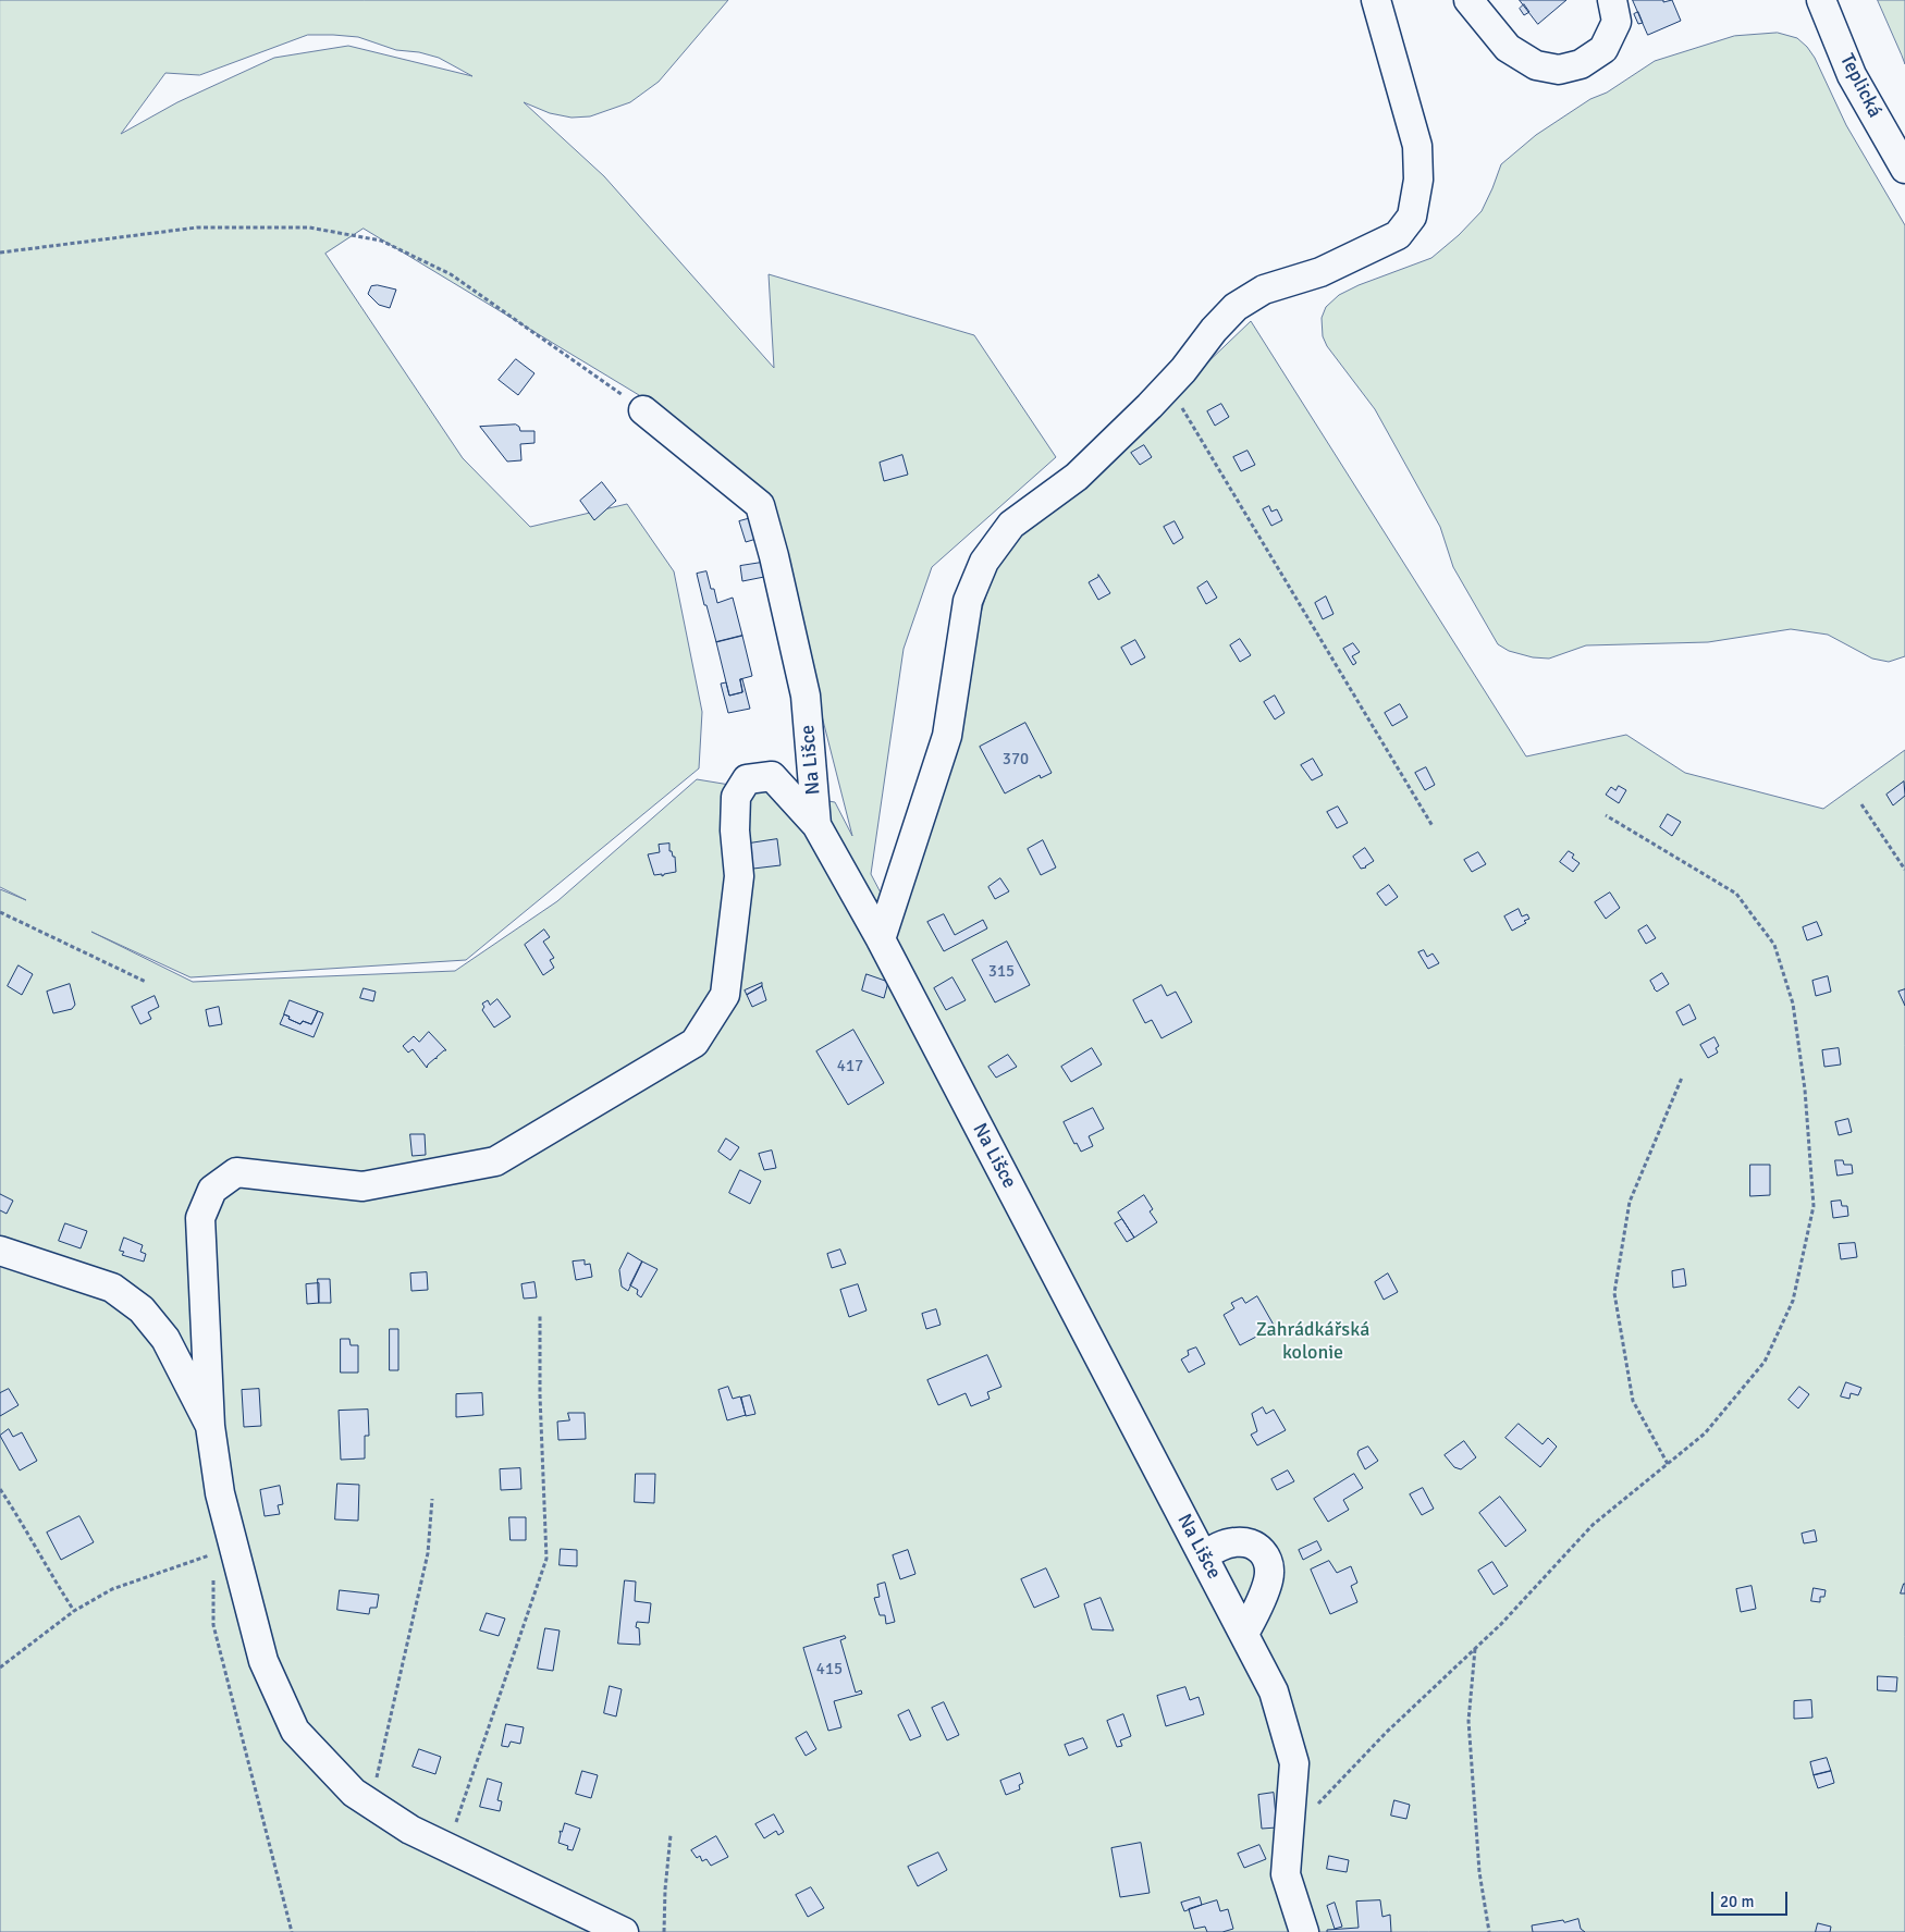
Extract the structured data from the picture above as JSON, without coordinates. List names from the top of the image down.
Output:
{
  "streets": {
    "street": ["Teplická", "Na Lišce"]
  },
  "parks": ["Zahrádkářská kolonie"],
  "house_numbers": [
    "370",
    "315",
    "417",
    "415"
  ],
  "scale_bar": "20 m"
}
